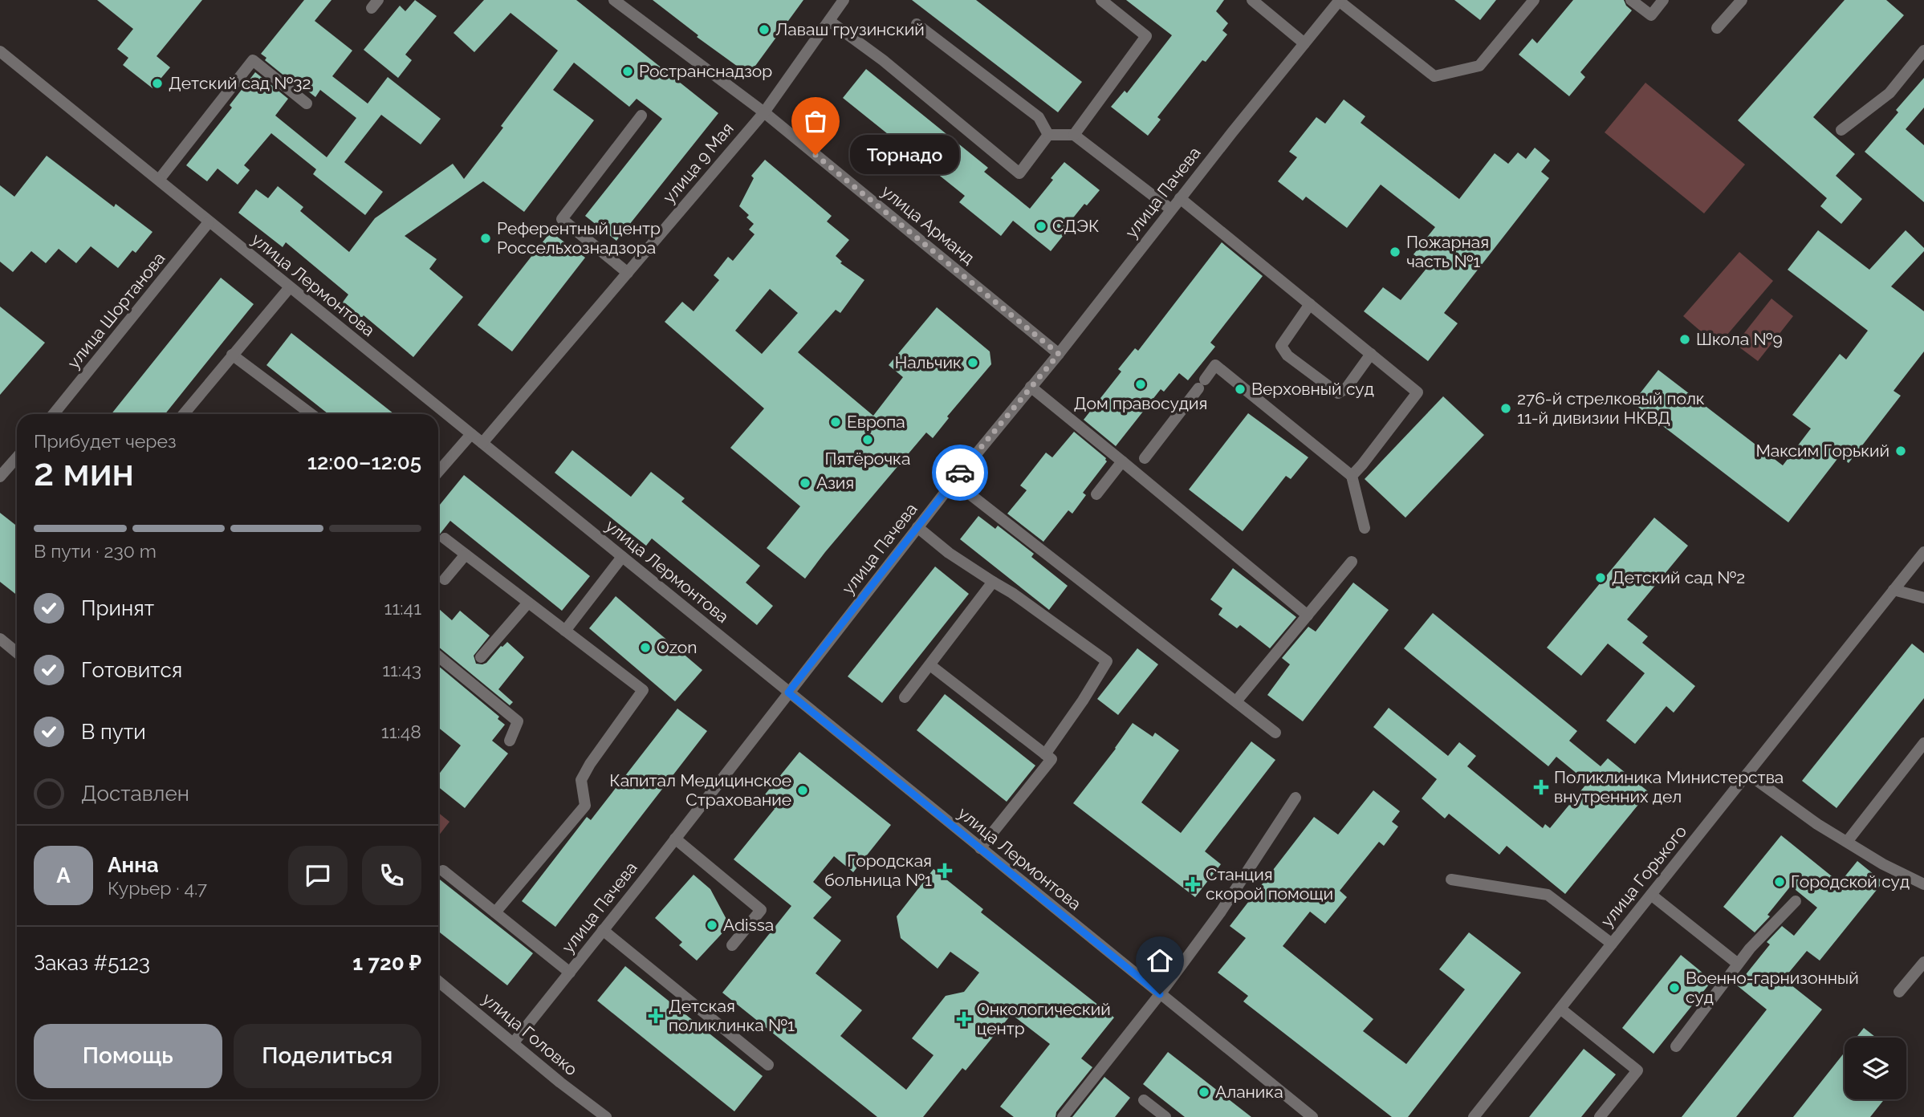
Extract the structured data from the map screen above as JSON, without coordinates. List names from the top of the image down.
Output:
{
  "streets": {
    "street": [
      "улица 9 Мая",
      "улица Пачева",
      "улица Арманд",
      "улица Лермонтова",
      "улица Шортанова",
      "улица Горького",
      "улица Головко"
    ]
  },
  "crossings": [
    ["улица 9 Мая", "улица Арманд"],
    ["улица 9 Мая", "улица Лермонтова"],
    ["улица Пачева", "улица Арманд"],
    ["улица Пачева", "улица Лермонтова"],
    ["улица Пачева", "улица Головко"],
    ["улица Лермонтова", "улица Шортанова"]
  ],
  "places": {
    "other": [
      "Лаваш грузинский",
      "Ространснадзор",
      "Детский сад №32",
      "Торнадо",
      "СДЭК",
      "Референтный центр Россельхознадзора",
      "Пожарная часть №1",
      "Школа №9",
      "Нальчик",
      "Дом правосудия",
      "Верховный суд",
      "276-й стрелковый полк 11-й дивизии НКВД",
      "Европа",
      "Пятёрочка",
      "Максим Горький",
      "Азия",
      "Детский сад №2",
      "Ozon",
      "Капитал Медицинское Страхование",
      "Городской суд",
      "Adissa",
      "Военно-гарнизонный суд",
      "Аланика"
    ],
    "health": [
      "Поликлиника Министерства внутренних дел",
      "Городская больница №1",
      "Станция скорой помощи",
      "Детская поликлинка №1",
      "Онкологический центр"
    ]
  },
  "page": {
    "bubble": "Торнадо",
    "heading": ["2 мин", "Прибудет через", "12:00–12:05"],
    "panel": [
      "Анна",
      "Курьер · 4.7",
      "Заказ #5123",
      "1 720 ₽"
    ],
    "bar": "В пути · 230 m",
    "list": [
      ["Принят", "11:41"],
      ["Готовится", "11:43"],
      ["В пути", "11:48"],
      "Доставлен"
    ],
    "round": "А",
    "buttons": ["Помощь", "Поделиться"]
  }
}
